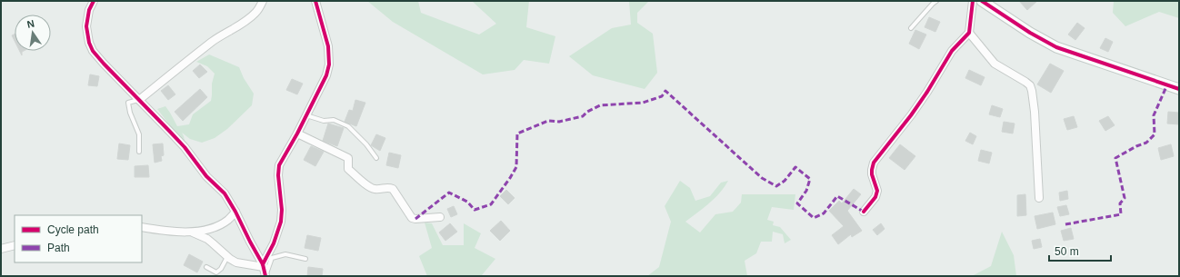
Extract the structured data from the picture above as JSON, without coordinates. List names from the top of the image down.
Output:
{
  "legend": ["Cycle path", "Path"],
  "scale_bar": "50 m",
  "north": "top"
}
